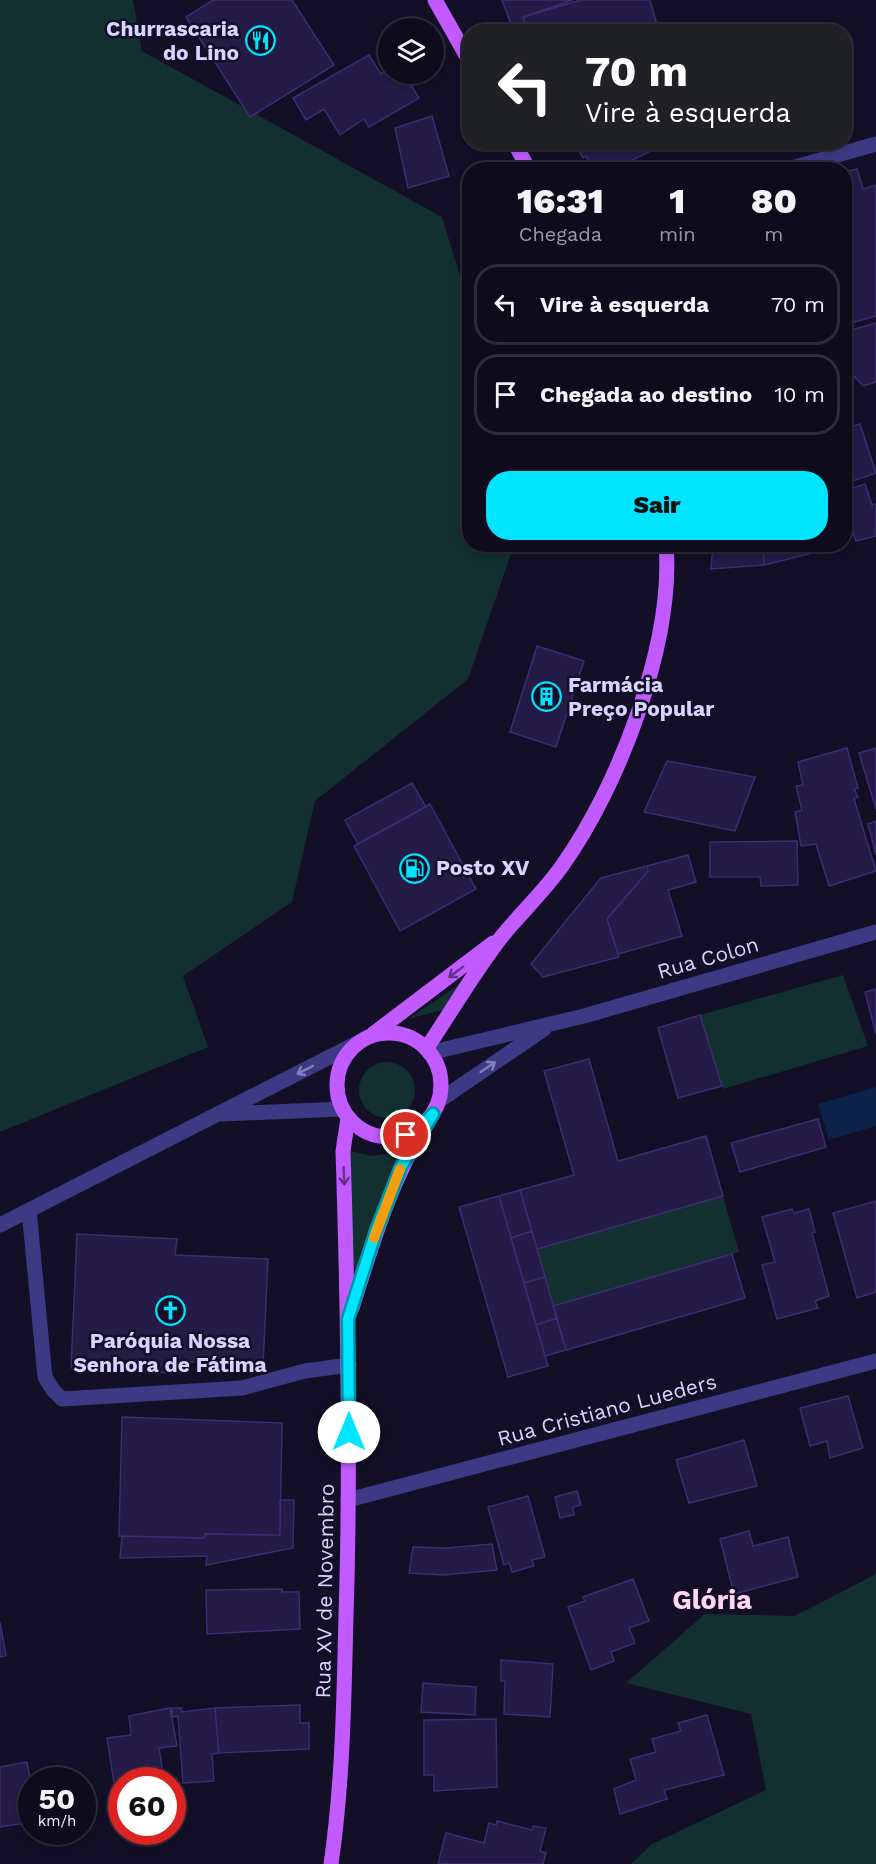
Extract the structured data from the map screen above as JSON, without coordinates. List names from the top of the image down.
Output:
{
  "streets": {
    "main road": ["Rua XV de Novembro"],
    "street": ["Rua Colon", "Rua Cristiano Lueders"]
  },
  "crossings": [
    ["Rua Colon", "Rua XV de Novembro"],
    ["Rua Cristiano Lueders", "Rua XV de Novembro"]
  ],
  "districts": ["Glória"],
  "places": {
    "restaurant": ["Churrascaria do Lino"],
    "building": ["Farmácia Preço Popular"],
    "fuel station": ["Posto XV"],
    "church": ["Paróquia Nossa Senhora de Fátima"]
  },
  "page": {
    "turn": ["70 m", "Vire à esquerda"],
    "eta": [
      "16:31",
      "Chegada",
      "1",
      "min",
      "80",
      "m"
    ],
    "list": [
      {
        "name": "Vire à esquerda",
        "value": "70 m"
      },
      {
        "name": "Chegada ao destino",
        "value": "10 m"
      }
    ],
    "buttons": "Sair",
    "speed": "50 km/h",
    "limit": "60"
  }
}
